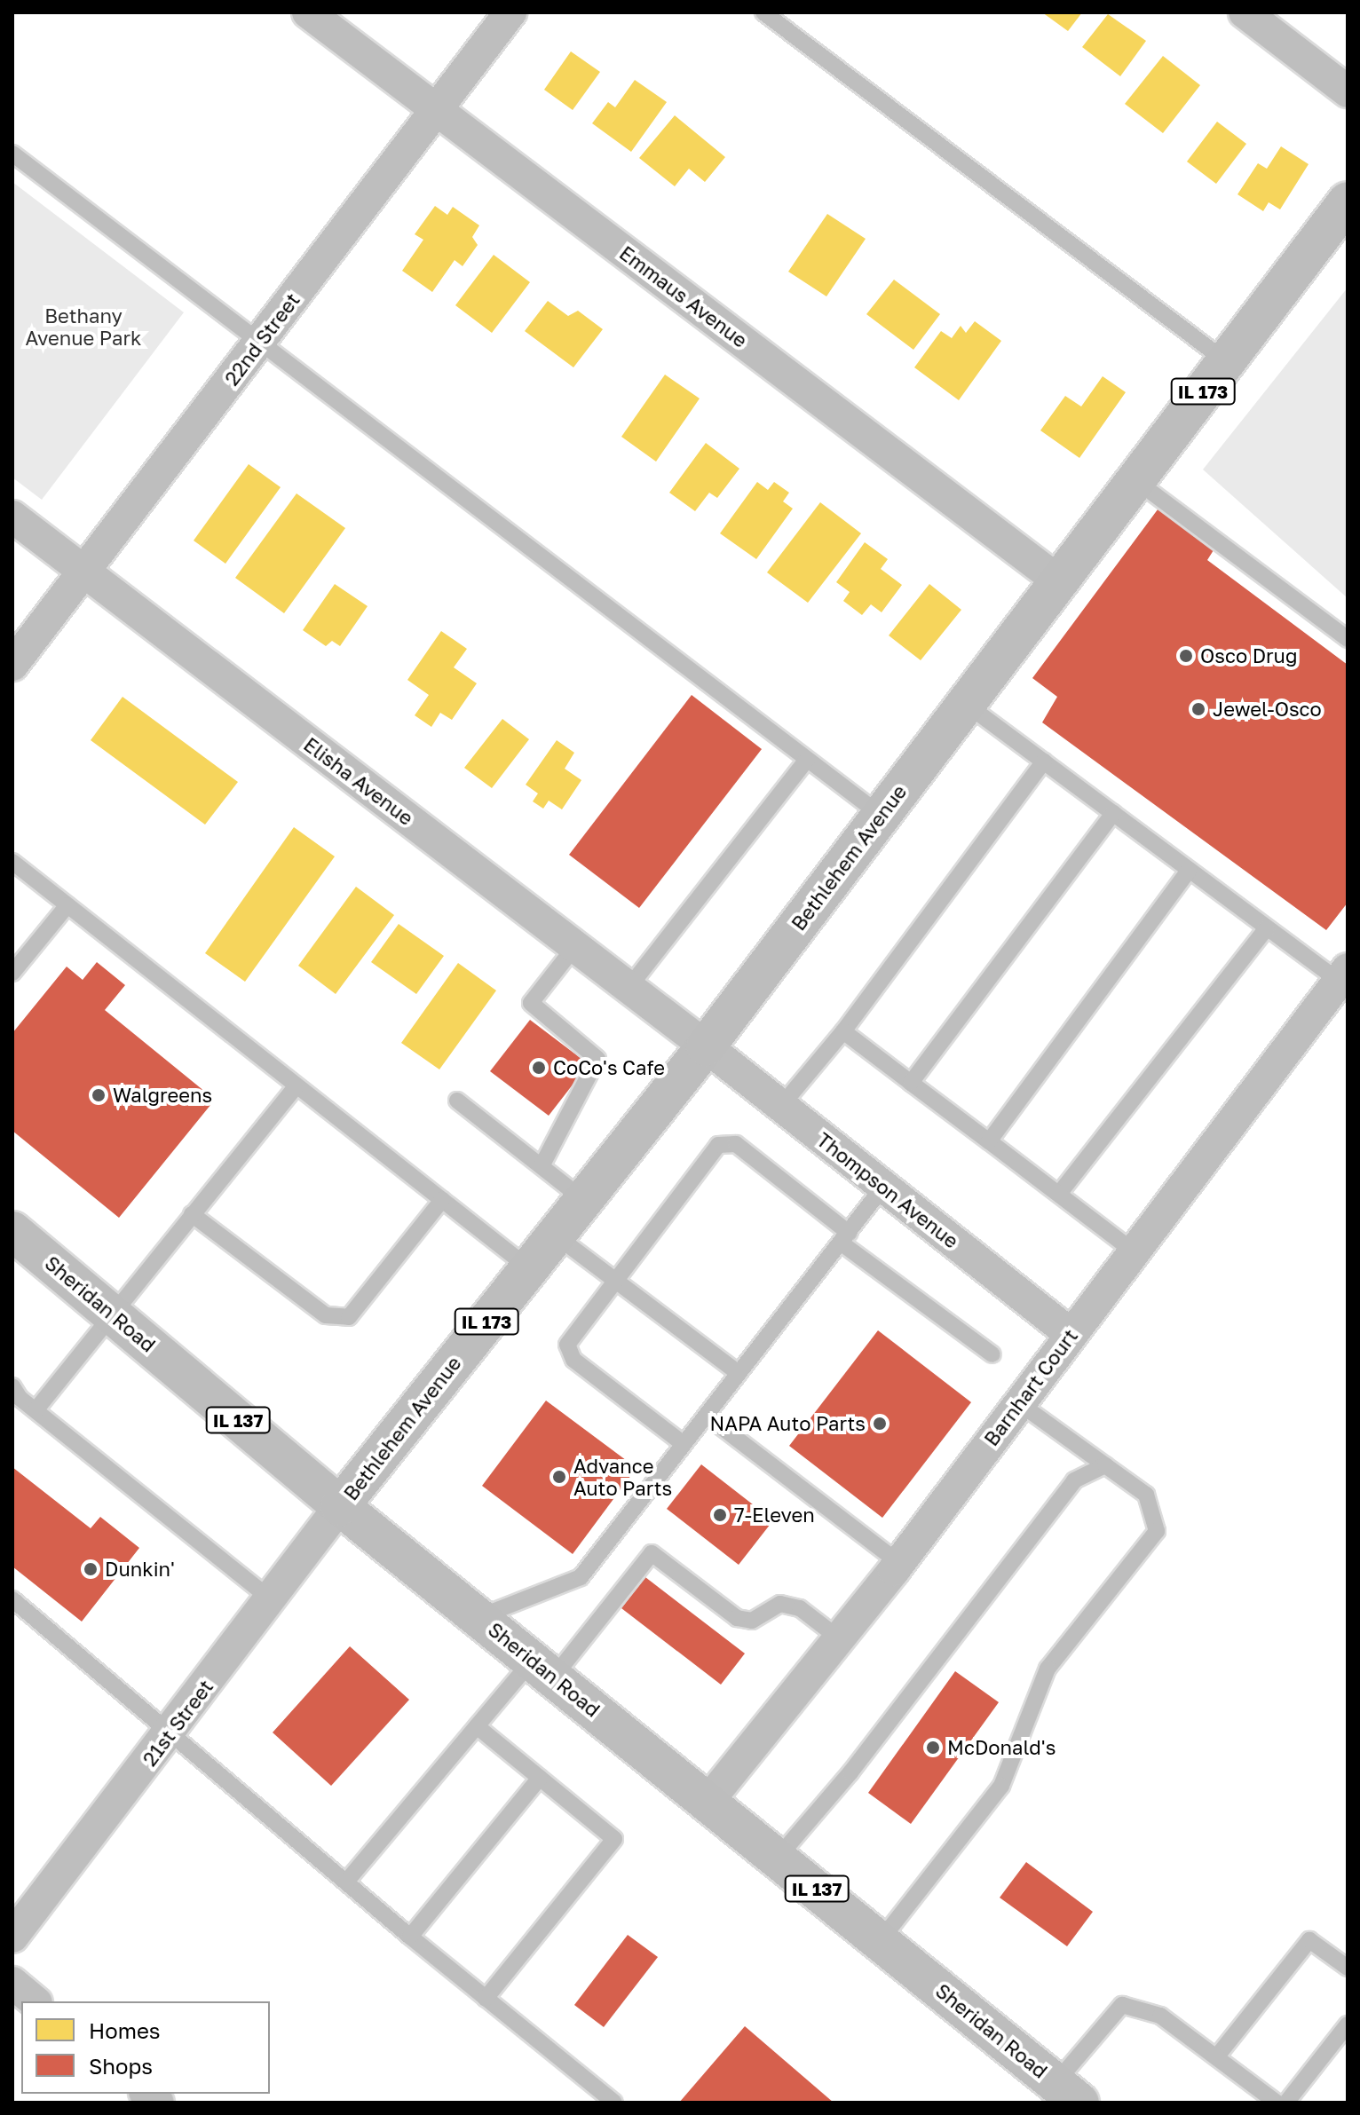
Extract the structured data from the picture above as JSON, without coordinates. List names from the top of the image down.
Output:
{
  "streets": {
    "main road": [
      "IL 173",
      "Bethlehem Avenue",
      "Sheridan Road",
      "IL 137"
    ],
    "street": [
      "Emmaus Avenue",
      "22nd Street",
      "Elisha Avenue",
      "Thompson Avenue",
      "Barnhart Court",
      "21st Street"
    ]
  },
  "crossings": [
    ["Emmaus Avenue", "22nd Street"],
    ["Emmaus Avenue", "Bethlehem Avenue"],
    ["22nd Street", "Elisha Avenue"],
    ["Elisha Avenue", "Bethlehem Avenue"],
    ["Elisha Avenue", "Thompson Avenue"],
    ["Bethlehem Avenue", "Thompson Avenue"],
    ["Bethlehem Avenue", "Sheridan Road"],
    ["Bethlehem Avenue", "21st Street"],
    ["Thompson Avenue", "Barnhart Court"],
    ["Sheridan Road", "Barnhart Court"],
    ["Sheridan Road", "21st Street"]
  ],
  "parks": ["Bethany Avenue Park"],
  "places": [
    "Osco Drug",
    "Jewel-Osco",
    "CoCo's Cafe",
    "Walgreens",
    "NAPA Auto Parts",
    "Advance Auto Parts",
    "7-Eleven",
    "Dunkin'",
    "McDonald's"
  ],
  "legend": ["Homes", "Shops"]
}
